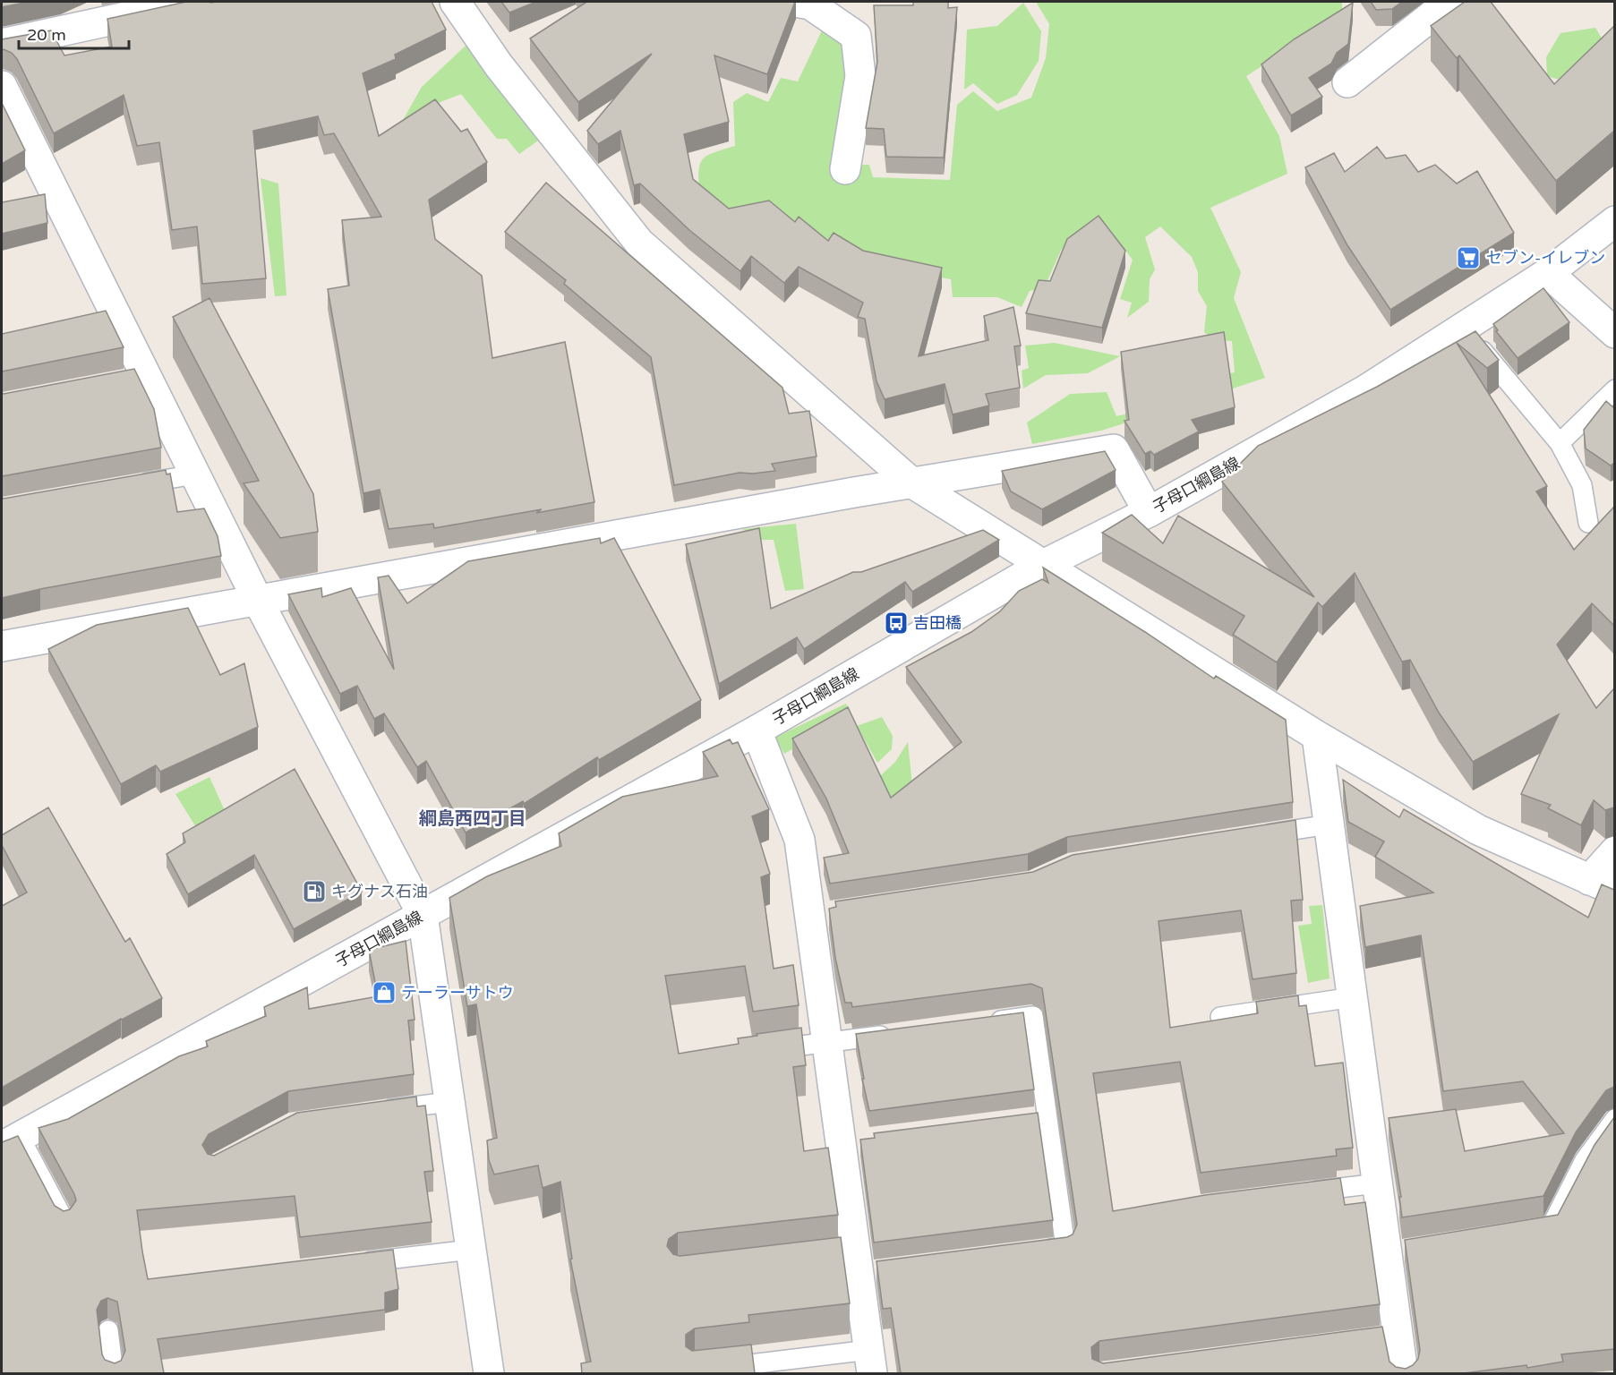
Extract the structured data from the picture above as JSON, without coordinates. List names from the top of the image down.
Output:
{
  "streets": {
    "street": ["子母口綱島線"]
  },
  "districts": ["綱島西四丁目"],
  "places": {
    "supermarket": ["セブン-イレブン"],
    "bus stop": ["吉田橋"],
    "fuel station": ["キグナス石油"],
    "shop": ["テーラーサトウ"]
  },
  "scale_bar": "20 m"
}
